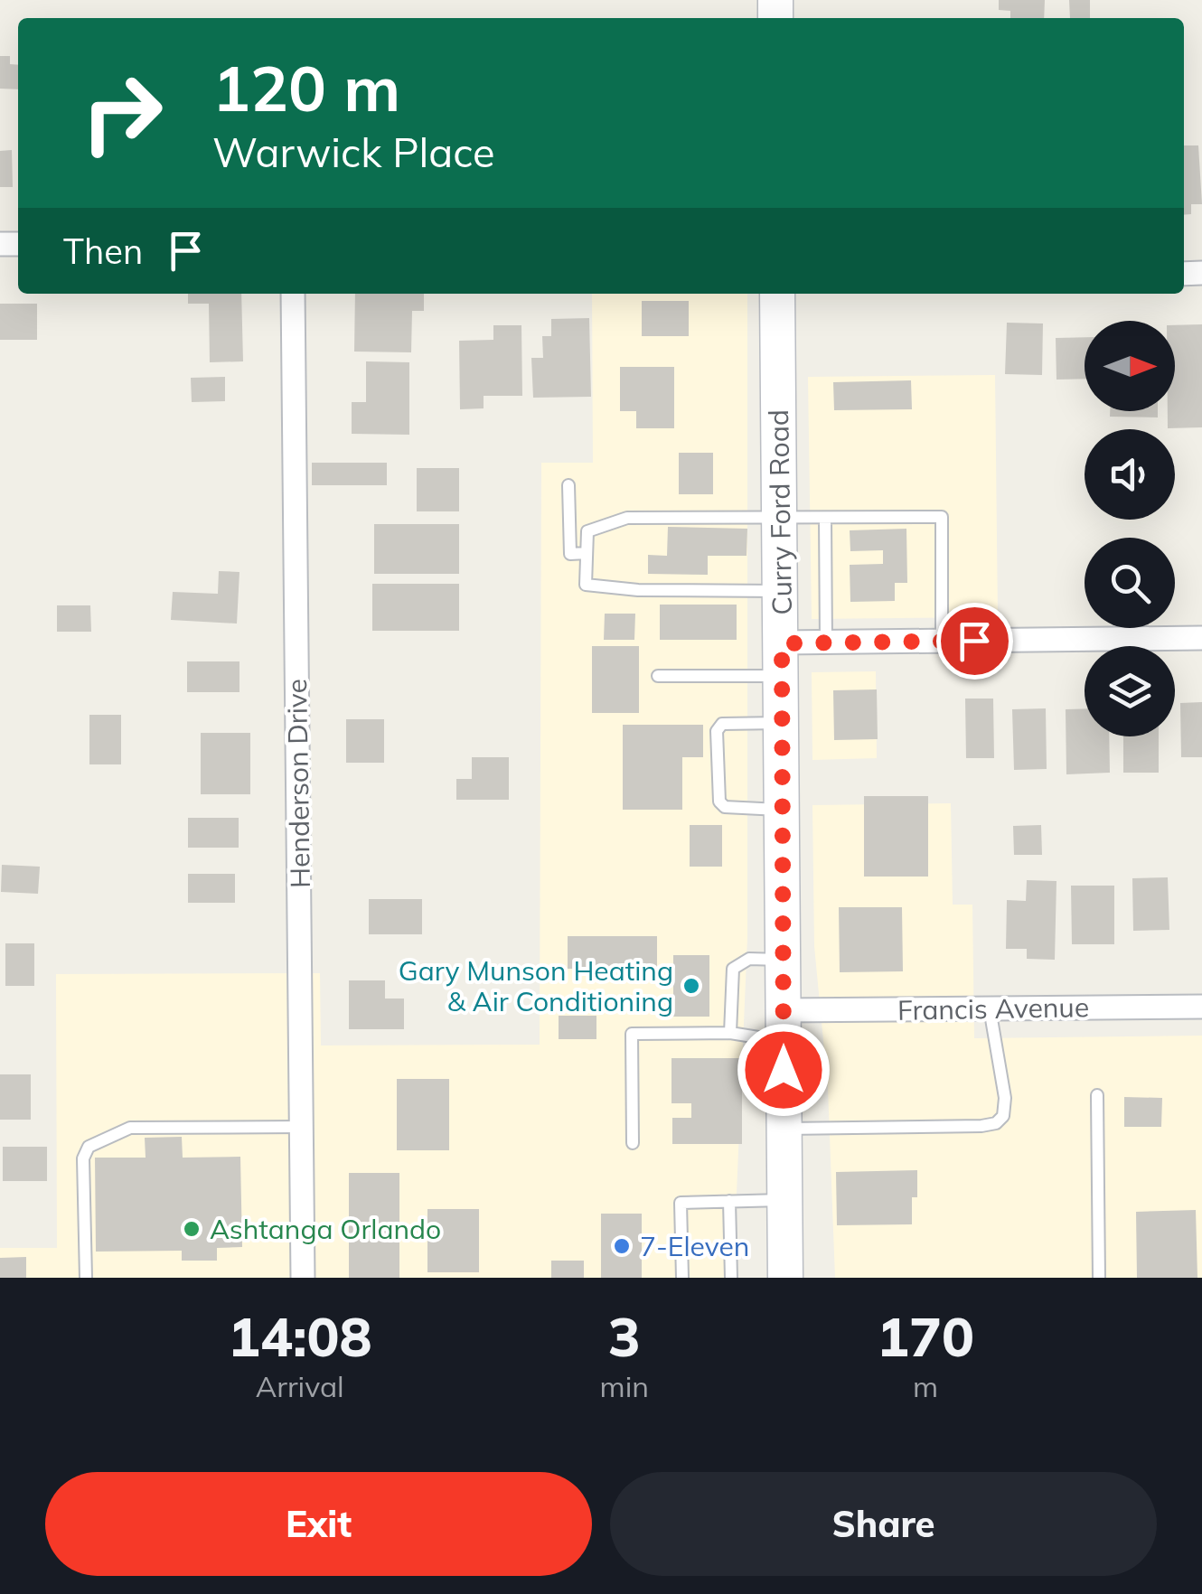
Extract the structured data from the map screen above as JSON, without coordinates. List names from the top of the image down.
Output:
{
  "streets": {
    "street": ["Curry Ford Road", "Henderson Drive", "Francis Avenue"]
  },
  "crossings": [
    ["Curry Ford Road", "Francis Avenue"]
  ],
  "places": ["Gary Munson Heating & Air Conditioning", "Ashtanga Orlando", "7-Eleven"],
  "north": "right",
  "page": {
    "turn": ["120 m", "Warwick Place"],
    "then": "Then",
    "eta": [
      "14:08",
      "Arrival",
      "3",
      "min",
      "170",
      "m"
    ],
    "buttons": ["Exit", "Share"]
  }
}
